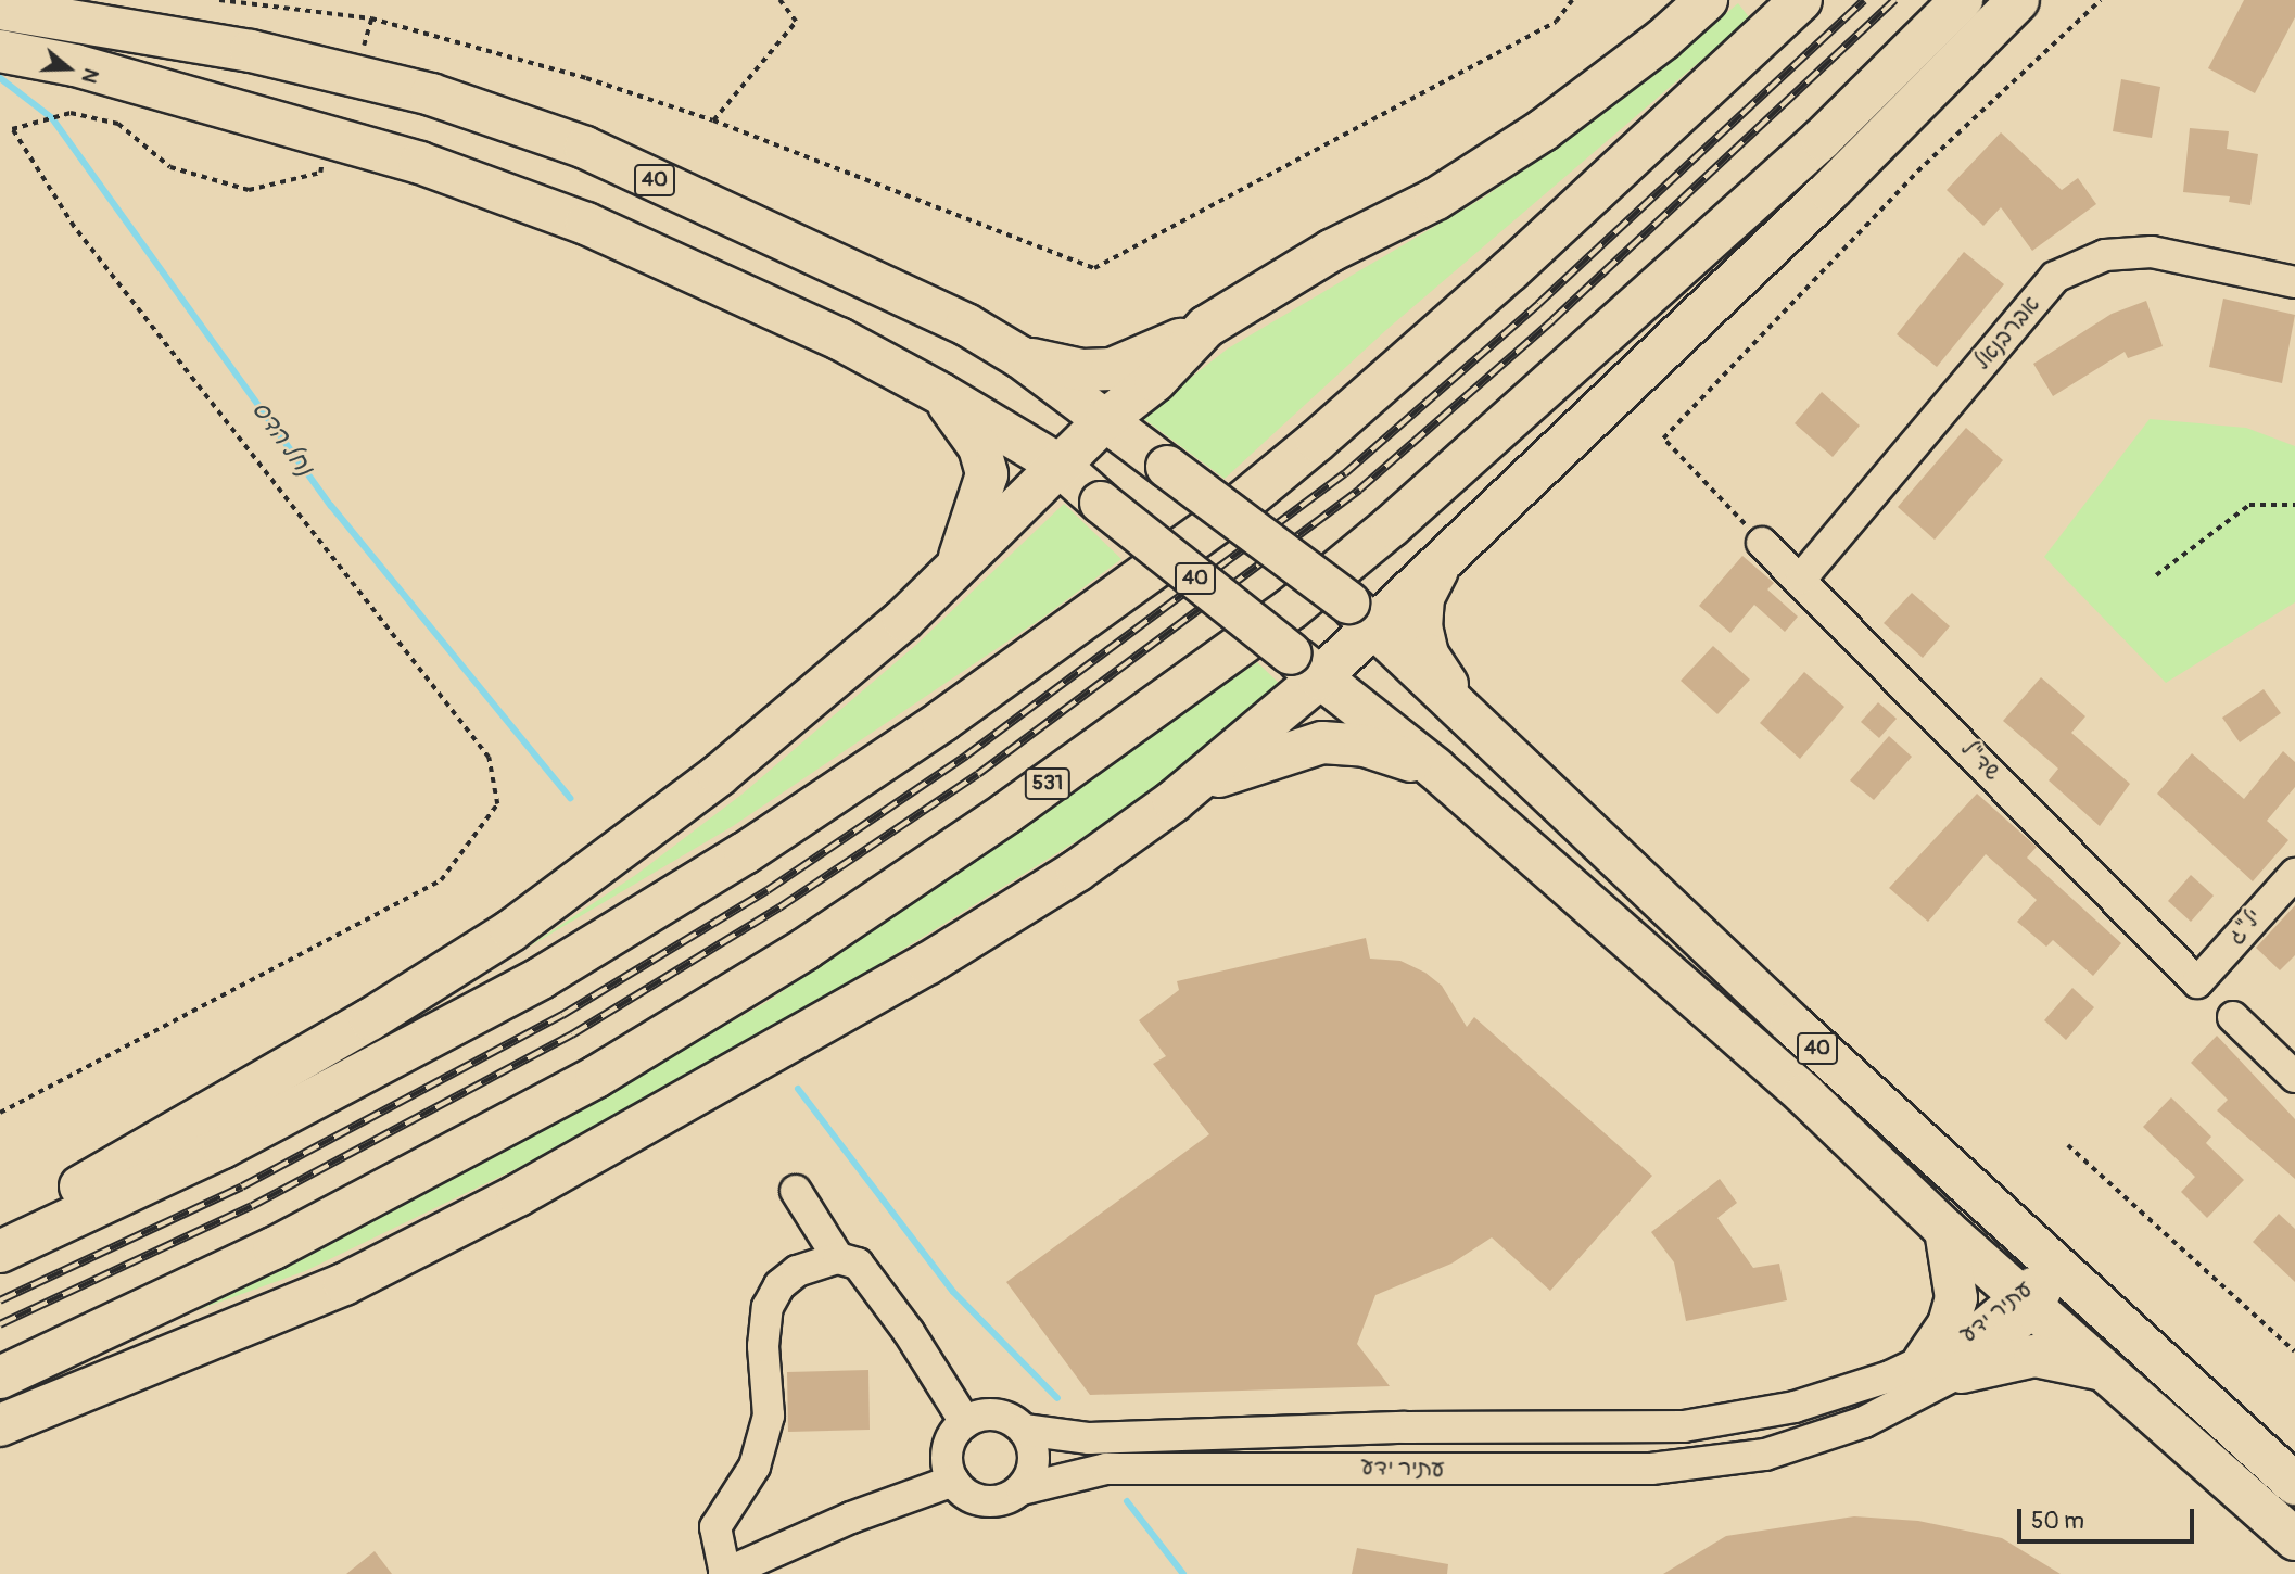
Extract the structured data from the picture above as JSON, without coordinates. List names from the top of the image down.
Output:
{
  "streets": {
    "highway": ["40", "531"],
    "street": [
      "אברבנאל",
      "שד\"ל",
      "יל\"ג",
      "עתיר ידע"
    ]
  },
  "crossings": [
    ["40", "עתיר ידע"],
    ["אברבנאל", "שד\"ל"],
    ["שד\"ל", "יל\"ג"]
  ],
  "water": ["נחל הדס"],
  "scale_bar": "50 m",
  "north": "right"
}
